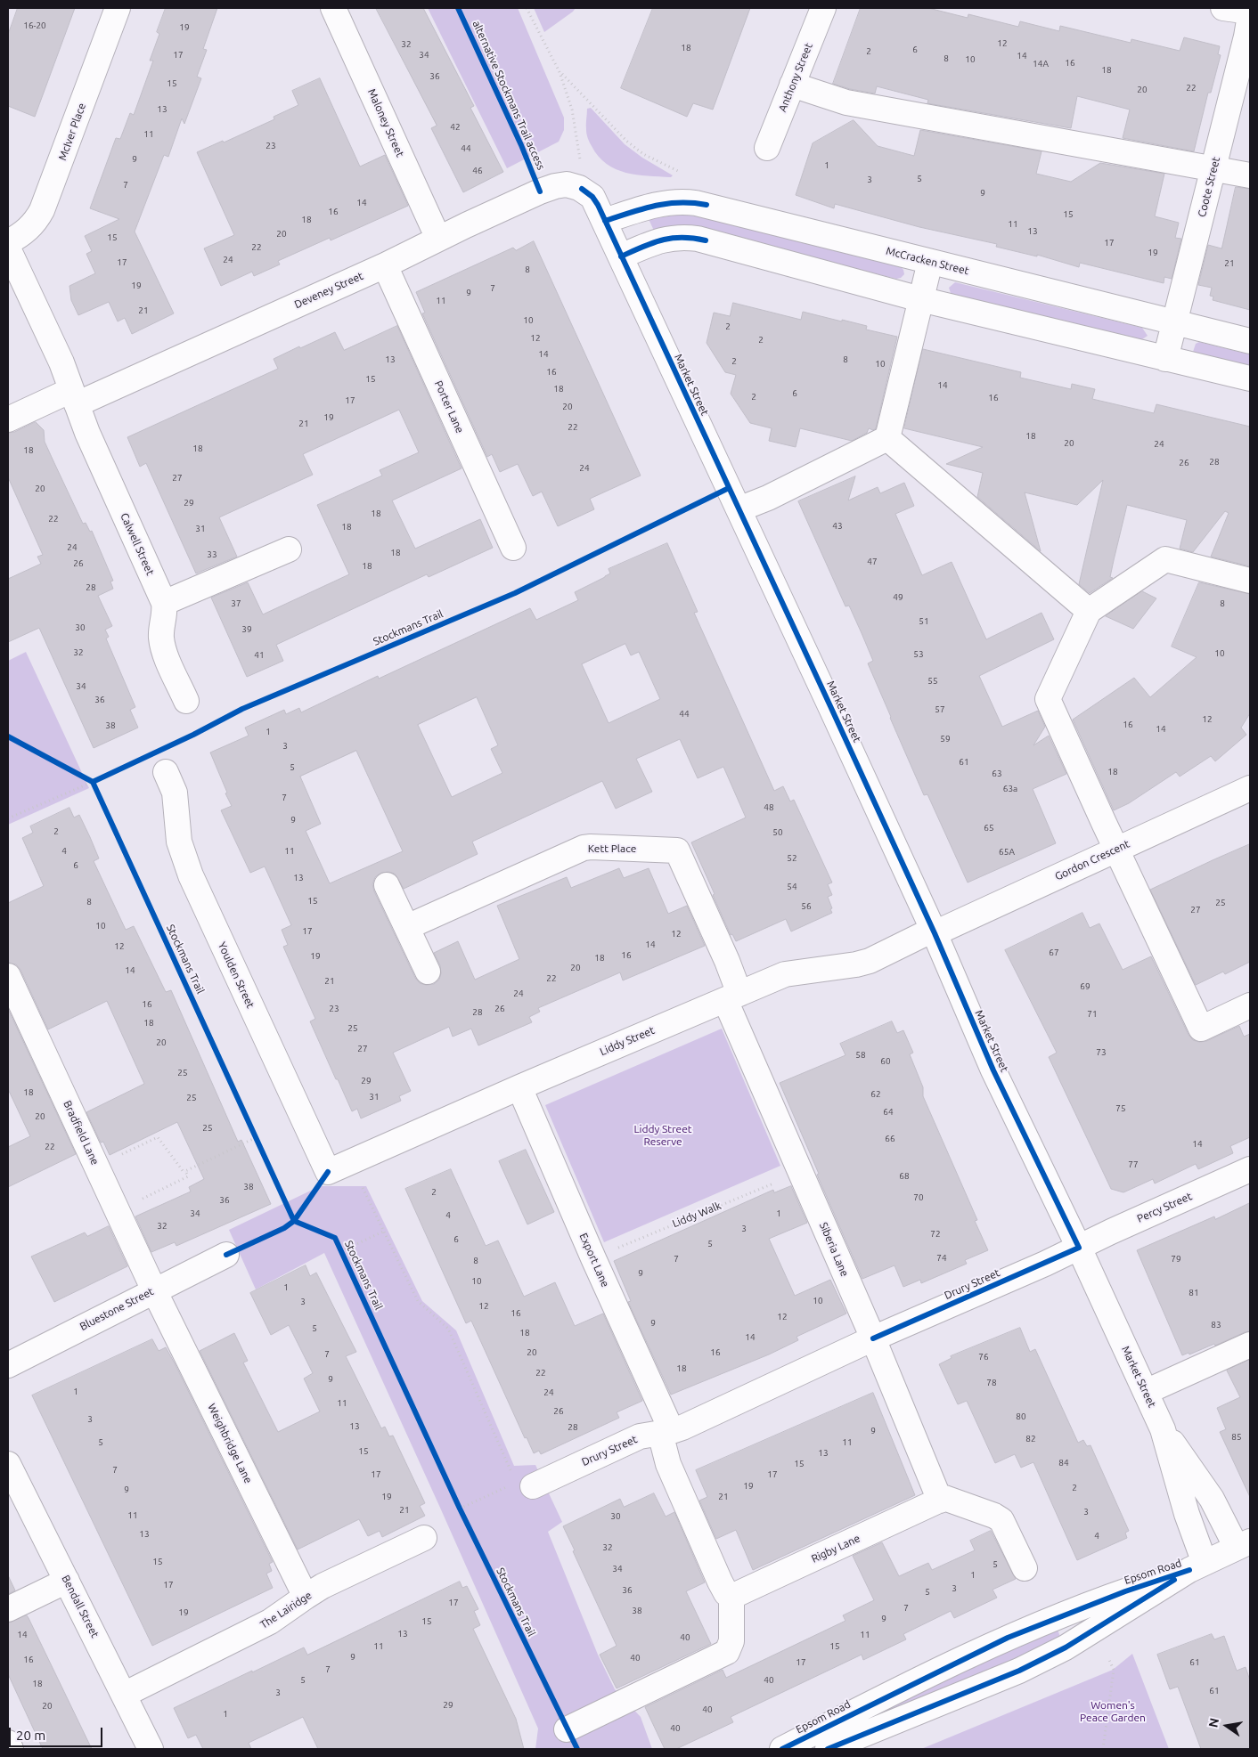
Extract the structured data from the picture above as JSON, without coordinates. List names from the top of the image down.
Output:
{
  "streets": {
    "street": [
      "Anthony Street",
      "Maloney Street",
      "McIver Place",
      "Coote Street",
      "McCracken Street",
      "Deveney Street",
      "Market Street",
      "Porter Lane",
      "Calwell Street",
      "Kett Place",
      "Gordon Crescent",
      "Youlden Street",
      "Liddy Street",
      "Bradfield Lane",
      "Percy Street",
      "Siberia Lane",
      "Export Lane",
      "Drury Street",
      "Bluestone Street",
      "Weighbridge Lane",
      "Rigby Lane",
      "Epsom Road",
      "Bendall Street",
      "The Lairidge"
    ],
    "path": ["Liddy Walk"],
    "cycle path": ["alternative Stockmans Trail access", "Stockmans Trail"]
  },
  "crossings": [
    ["Maloney Street", "Deveney Street"],
    ["Coote Street", "McCracken Street"],
    ["McCracken Street", "Market Street"],
    ["Deveney Street", "Market Street"],
    ["Deveney Street", "Porter Lane"],
    ["Deveney Street", "Calwell Street"],
    ["Market Street", "Gordon Crescent"],
    ["Market Street", "Liddy Street"],
    ["Market Street", "Percy Street"],
    ["Market Street", "Drury Street"],
    ["Market Street", "Epsom Road"],
    ["Kett Place", "Liddy Street"],
    ["Kett Place", "Siberia Lane"],
    ["Gordon Crescent", "Liddy Street"],
    ["Youlden Street", "Liddy Street"],
    ["Liddy Street", "Siberia Lane"],
    ["Liddy Street", "Export Lane"],
    ["Bradfield Lane", "Bluestone Street"],
    ["Bradfield Lane", "Weighbridge Lane"],
    ["Percy Street", "Drury Street"],
    ["Liddy Walk", "Siberia Lane"],
    ["Liddy Walk", "Export Lane"],
    ["Siberia Lane", "Drury Street"],
    ["Siberia Lane", "Rigby Lane"],
    ["Export Lane", "Drury Street"],
    ["Export Lane", "Rigby Lane"],
    ["Bluestone Street", "Weighbridge Lane"],
    ["Weighbridge Lane", "The Lairidge"],
    ["Bendall Street", "The Lairidge"]
  ],
  "parks": ["Liddy Street Reserve", "Women's Peace Garden"],
  "house_numbers": [
    "16-20",
    "19",
    "12",
    "32",
    "18",
    "6",
    "2",
    "17",
    "34",
    "14",
    "8",
    "10",
    "16",
    "14A",
    "18",
    "36",
    "15",
    "22",
    "20",
    "13",
    "42",
    "11",
    "23",
    "44",
    "9",
    "1",
    "46",
    "5",
    "3",
    "7",
    "9",
    "14",
    "16",
    "15",
    "18",
    "11",
    "13",
    "20",
    "15",
    "17",
    "22",
    "19",
    "24",
    "17",
    "21",
    "8",
    "19",
    "7",
    "9",
    "11",
    "21",
    "10",
    "2",
    "12",
    "2",
    "14",
    "13",
    "8",
    "2",
    "10",
    "16",
    "15",
    "14",
    "18",
    "6",
    "2",
    "16",
    "17",
    "20",
    "19",
    "21",
    "22",
    "18",
    "20",
    "24",
    "18",
    "18",
    "28",
    "26",
    "24",
    "27",
    "20",
    "29",
    "18",
    "22",
    "43",
    "18",
    "31",
    "24",
    "18",
    "33",
    "47",
    "26",
    "18",
    "28",
    "49",
    "37",
    "8",
    "51",
    "30",
    "39",
    "32",
    "10",
    "53",
    "41",
    "55",
    "34",
    "36",
    "57",
    "44",
    "12",
    "16",
    "38",
    "14",
    "1",
    "59",
    "3",
    "61",
    "5",
    "18",
    "63",
    "63a",
    "7",
    "48",
    "9",
    "65",
    "2",
    "50",
    "4",
    "11",
    "65A",
    "52",
    "6",
    "13",
    "54",
    "15",
    "8",
    "25",
    "56",
    "27",
    "10",
    "17",
    "12",
    "14",
    "12",
    "67",
    "16",
    "19",
    "18",
    "20",
    "14",
    "22",
    "21",
    "69",
    "24",
    "16",
    "23",
    "26",
    "28",
    "71",
    "18",
    "25",
    "20",
    "27",
    "73",
    "58",
    "60",
    "25",
    "29",
    "18",
    "62",
    "31",
    "25",
    "75",
    "64",
    "20",
    "25",
    "66",
    "14",
    "22",
    "77",
    "68",
    "38",
    "2",
    "70",
    "36",
    "34",
    "1",
    "4",
    "32",
    "3",
    "72",
    "6",
    "5",
    "74",
    "7",
    "79",
    "8",
    "9",
    "10",
    "1",
    "81",
    "10",
    "3",
    "12",
    "16",
    "12",
    "9",
    "83",
    "5",
    "18",
    "14",
    "20",
    "16",
    "7",
    "76",
    "18",
    "22",
    "9",
    "78",
    "1",
    "24",
    "11",
    "26",
    "80",
    "3",
    "13",
    "28",
    "9",
    "85",
    "82",
    "5",
    "11",
    "15",
    "13",
    "84",
    "15",
    "7",
    "17",
    "17",
    "19",
    "2",
    "9",
    "19",
    "21",
    "21",
    "3",
    "11",
    "30",
    "13",
    "4",
    "32",
    "15",
    "5",
    "34",
    "1",
    "17",
    "3",
    "36",
    "5",
    "17",
    "7",
    "38",
    "19",
    "9",
    "15",
    "13",
    "14",
    "11",
    "40",
    "11",
    "15",
    "9",
    "40",
    "16",
    "17",
    "61",
    "7",
    "5",
    "40",
    "18",
    "61",
    "3",
    "29",
    "20",
    "40",
    "1",
    "40"
  ],
  "scale_bar": "20 m",
  "north": "left"
}
